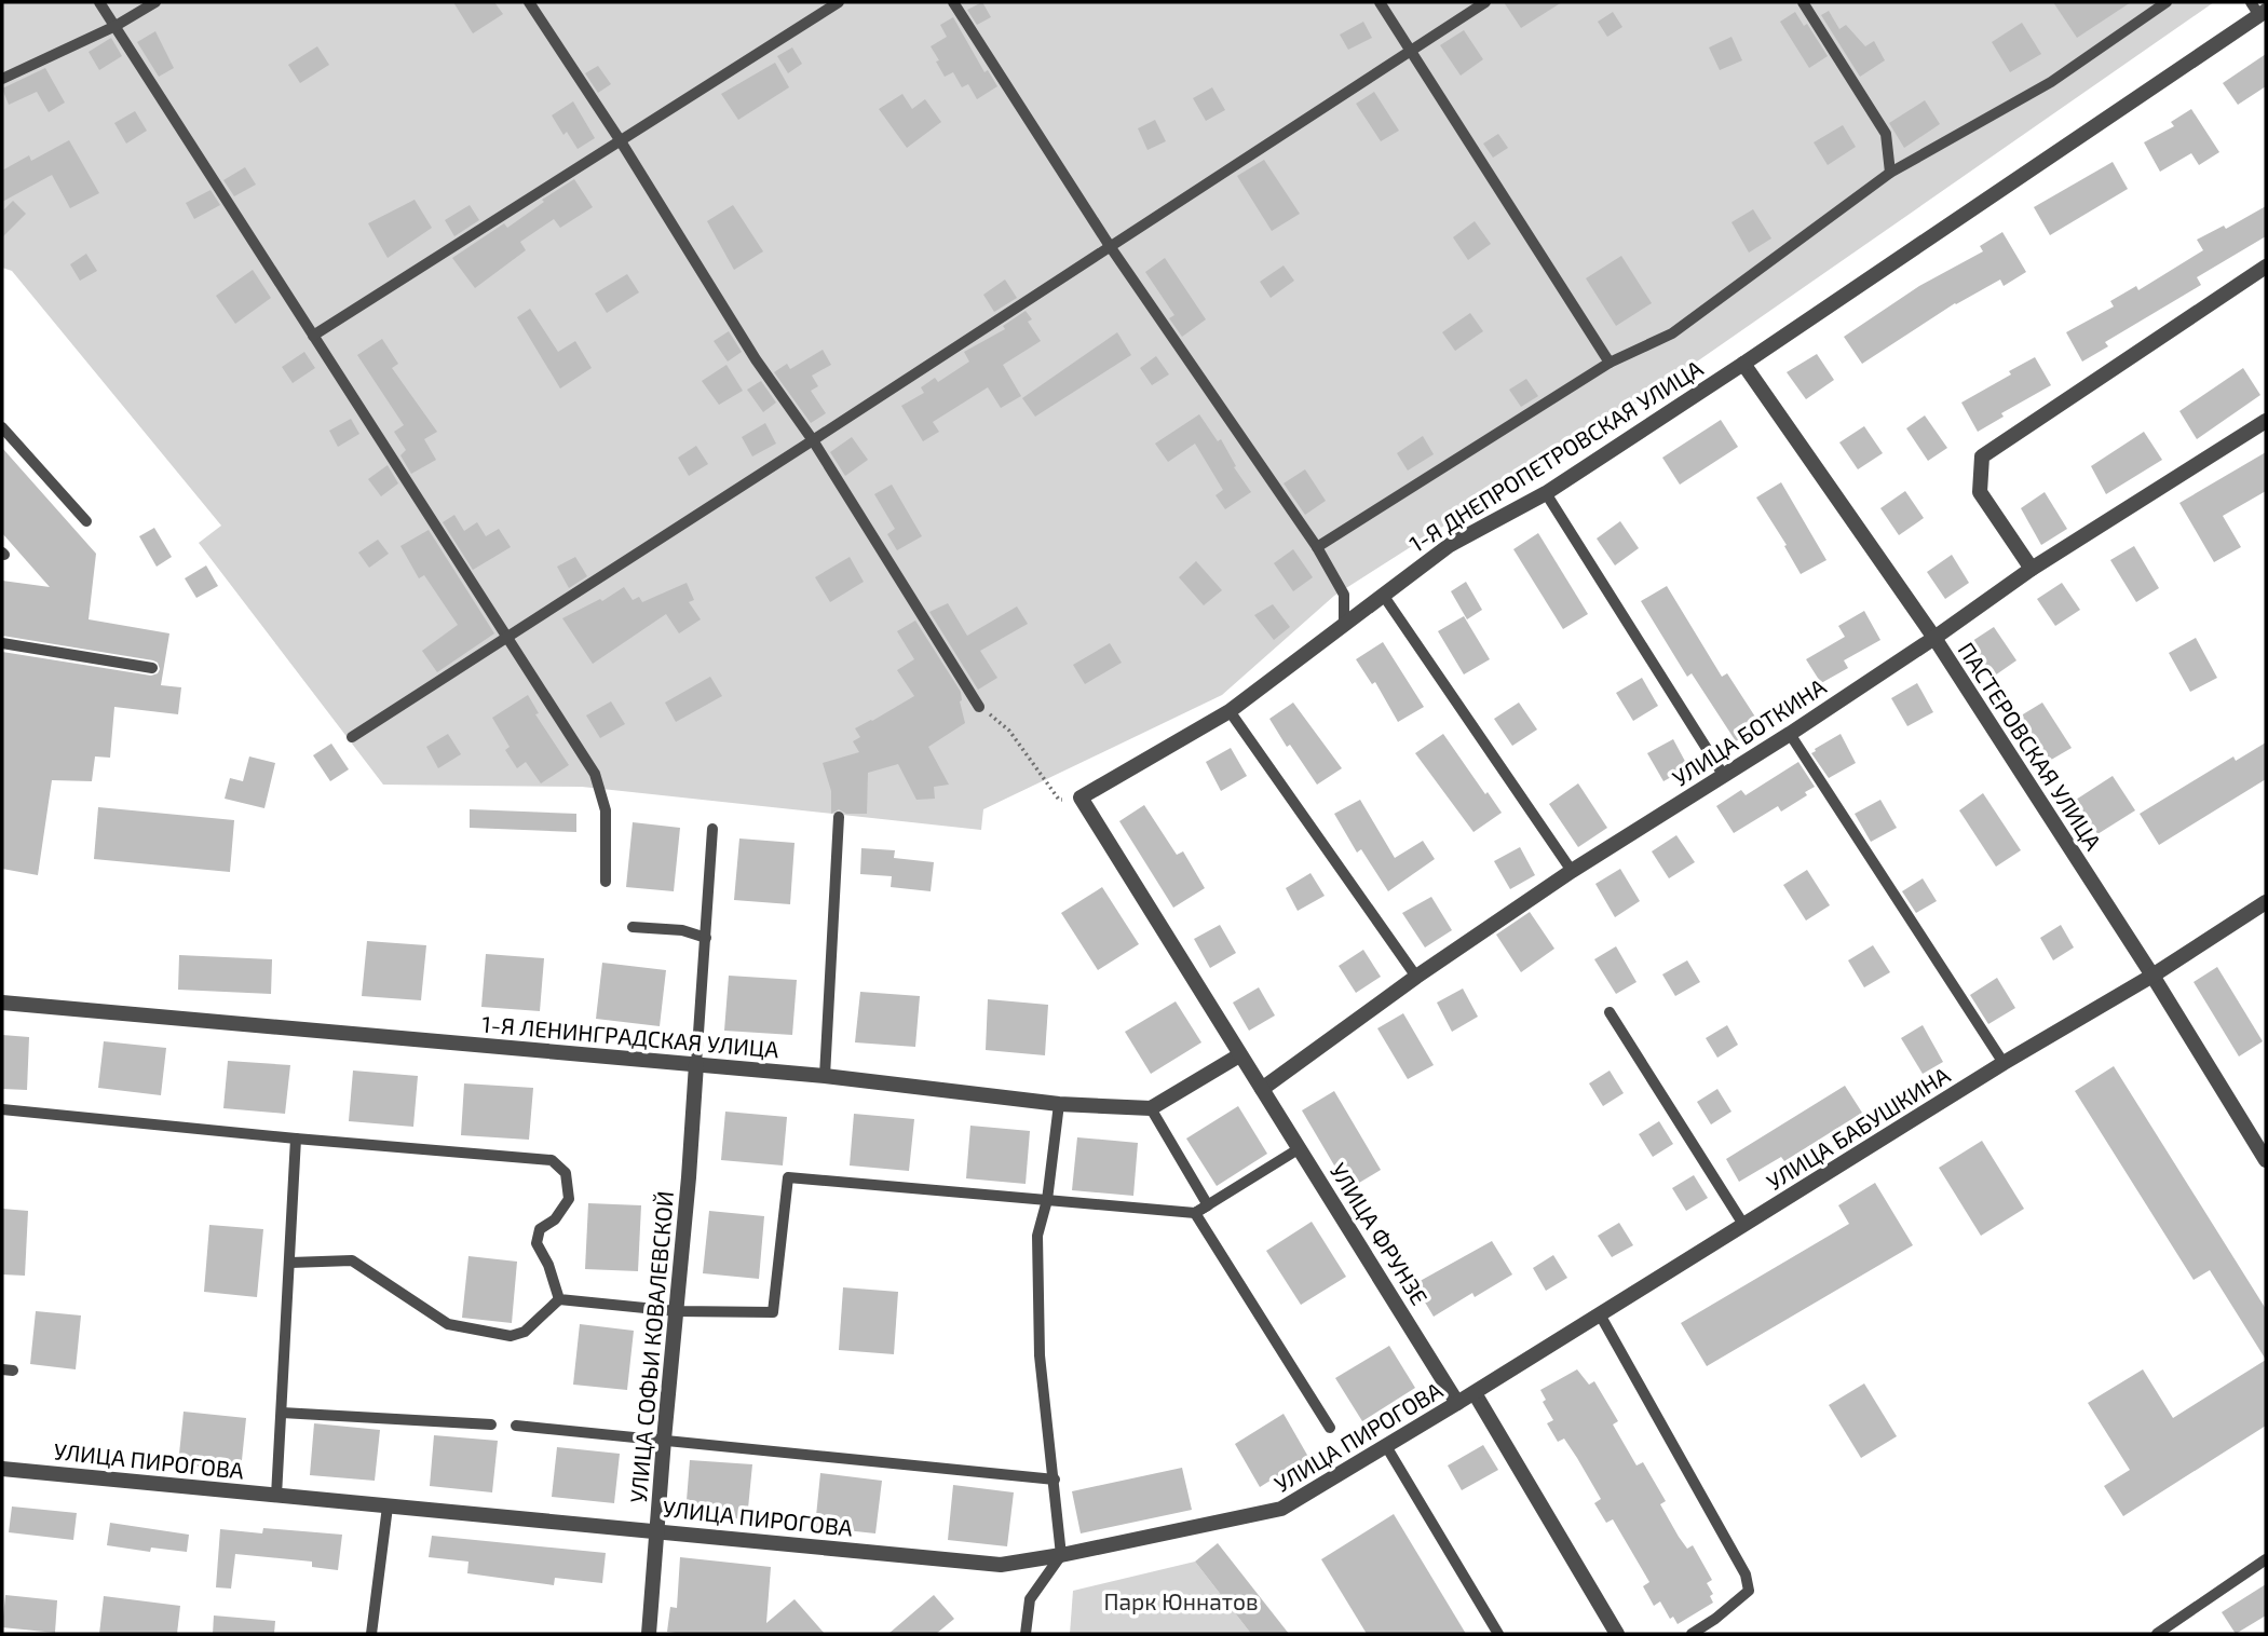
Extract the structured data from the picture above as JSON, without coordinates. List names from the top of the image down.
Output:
{
  "streets": {
    "street": [
      "1-Я ДНЕПРОПЕТРОВСКАЯ УЛИЦА",
      "УЛИЦА БОТКИНА",
      "ПАСТЕРОВСКАЯ УЛИЦА",
      "1-Я ЛЕНИНГРАДСКАЯ УЛИЦА",
      "УЛИЦА БАБУШКИНА",
      "УЛИЦА ФРУНЗЕ",
      "УЛИЦА СОФЬИ КОВАЛЕВСКОЙ",
      "УЛИЦА ПИРОГОВА"
    ]
  },
  "crossings": [
    ["1-Я ДНЕПРОПЕТРОВСКАЯ УЛИЦА", "ПАСТЕРОВСКАЯ УЛИЦА"],
    ["УЛИЦА БОТКИНА", "ПАСТЕРОВСКАЯ УЛИЦА"],
    ["УЛИЦА БОТКИНА", "УЛИЦА ФРУНЗЕ"],
    ["ПАСТЕРОВСКАЯ УЛИЦА", "УЛИЦА БАБУШКИНА"],
    ["1-Я ЛЕНИНГРАДСКАЯ УЛИЦА", "УЛИЦА СОФЬИ КОВАЛЕВСКОЙ"],
    ["УЛИЦА БАБУШКИНА", "УЛИЦА ПИРОГОВА"],
    ["УЛИЦА ФРУНЗЕ", "УЛИЦА ПИРОГОВА"],
    ["УЛИЦА СОФЬИ КОВАЛЕВСКОЙ", "УЛИЦА ПИРОГОВА"]
  ],
  "parks": ["Парк Юннатов"]
}
